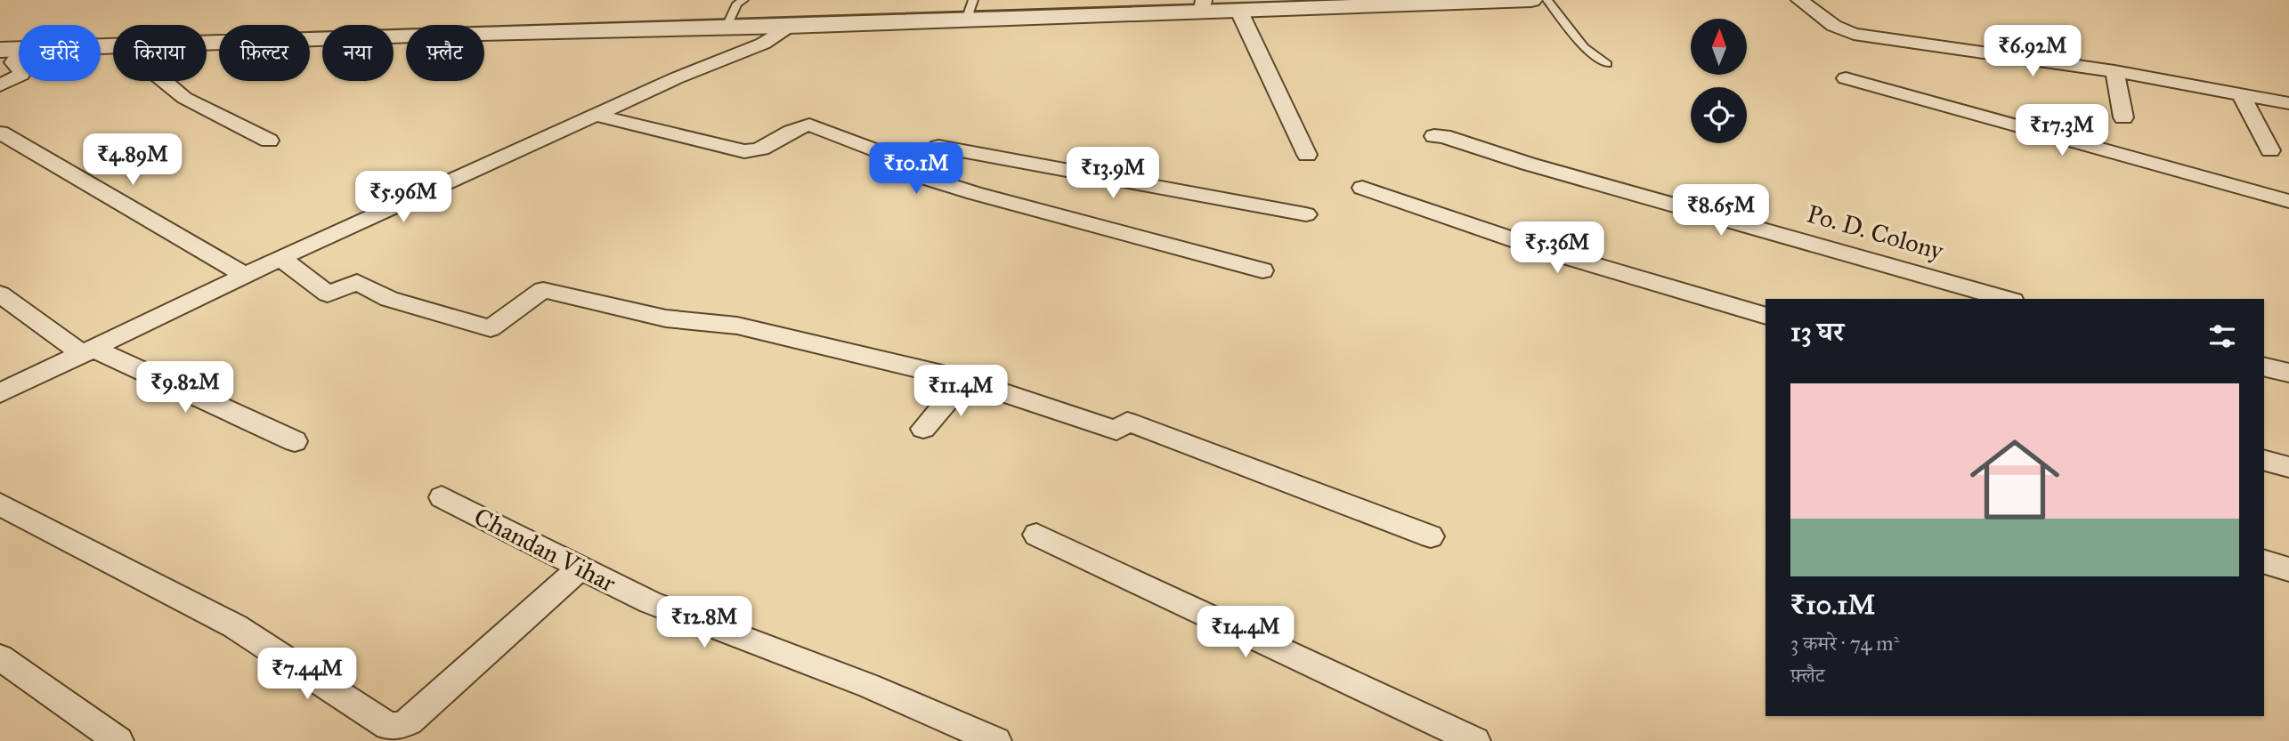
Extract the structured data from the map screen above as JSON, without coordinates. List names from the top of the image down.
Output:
{
  "streets": {
    "street": ["Po. D. Colony", "Chandan Vihar"]
  },
  "north": "top",
  "page": {
    "price": [
      "₹6.92M",
      "₹17.3M",
      "₹4.89M",
      "₹10.1M",
      "₹13.9M",
      "₹5.96M",
      "₹8.65M",
      "₹5.36M",
      "₹9.82M",
      "₹11.4M",
      "₹12.8M",
      "₹14.4M",
      "₹7.44M"
    ],
    "chip": [
      "खरीदें",
      "किराया",
      "फ़िल्टर",
      "नया",
      "फ़्लैट"
    ],
    "heading": "13 घर",
    "list": [
      {
        "name": "₹10.1M",
        "note": "3 कमरे · 74 m² · फ़्लैट"
      }
    ]
  }
}
